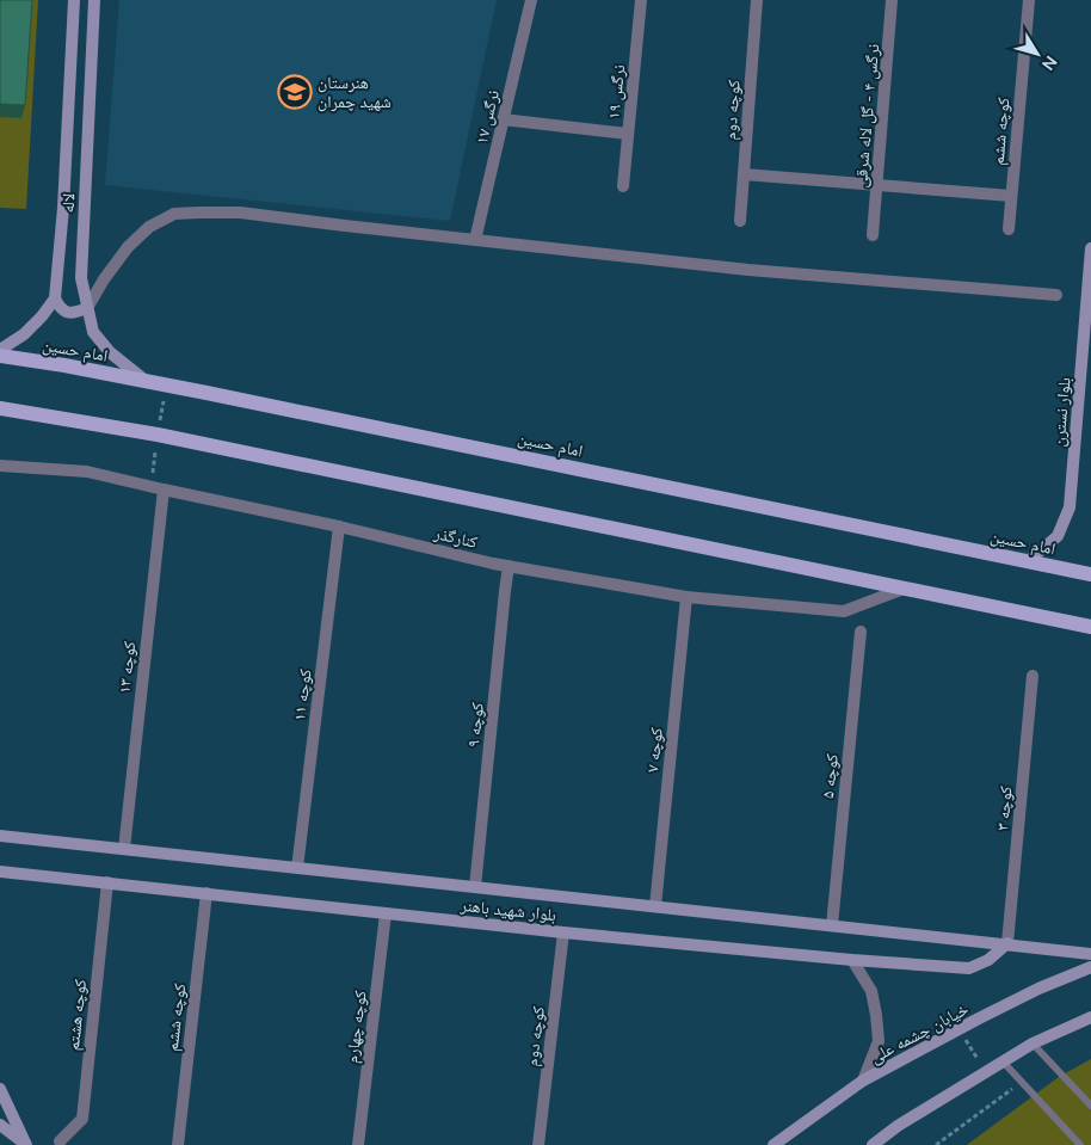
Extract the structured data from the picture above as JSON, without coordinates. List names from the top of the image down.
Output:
{
  "streets": {
    "main road": ["امام حسین"],
    "street": [
      "نرگس ۱۹",
      "کوچه دوم",
      "نرگس ۴ - گل لاله شرقی",
      "نرگس ۱۷",
      "کوچه ششم",
      "لاله",
      "بلوار نسترن",
      "کنارگذر",
      "کوچه ۱۳",
      "کوچه ۱۱",
      "کوچه ۹",
      "کوچه ۷",
      "کوچه ۵",
      "کوچه ۳",
      "بلوار شهید باهنر",
      "کوچه هشتم",
      "کوچه چهارم",
      "خیابان چشمه علی"
    ]
  },
  "crossings": [
    ["کوچه دوم", "بلوار شهید باهنر"],
    ["کوچه ششم", "بلوار شهید باهنر"],
    ["لاله", "امام حسین"],
    ["امام حسین", "بلوار نسترن"],
    ["کنارگذر", "کوچه ۱۳"],
    ["کنارگذر", "کوچه ۱۱"],
    ["کنارگذر", "کوچه ۹"],
    ["کنارگذر", "کوچه ۷"],
    ["کوچه ۱۳", "بلوار شهید باهنر"],
    ["کوچه ۱۱", "بلوار شهید باهنر"],
    ["کوچه ۹", "بلوار شهید باهنر"],
    ["کوچه ۷", "بلوار شهید باهنر"],
    ["کوچه ۵", "بلوار شهید باهنر"],
    ["کوچه ۳", "بلوار شهید باهنر"],
    ["بلوار شهید باهنر", "کوچه هشتم"],
    ["بلوار شهید باهنر", "کوچه چهارم"]
  ],
  "places": {
    "school or university": ["هنرستان شهید چمران"]
  },
  "north": "bottom right"
}
